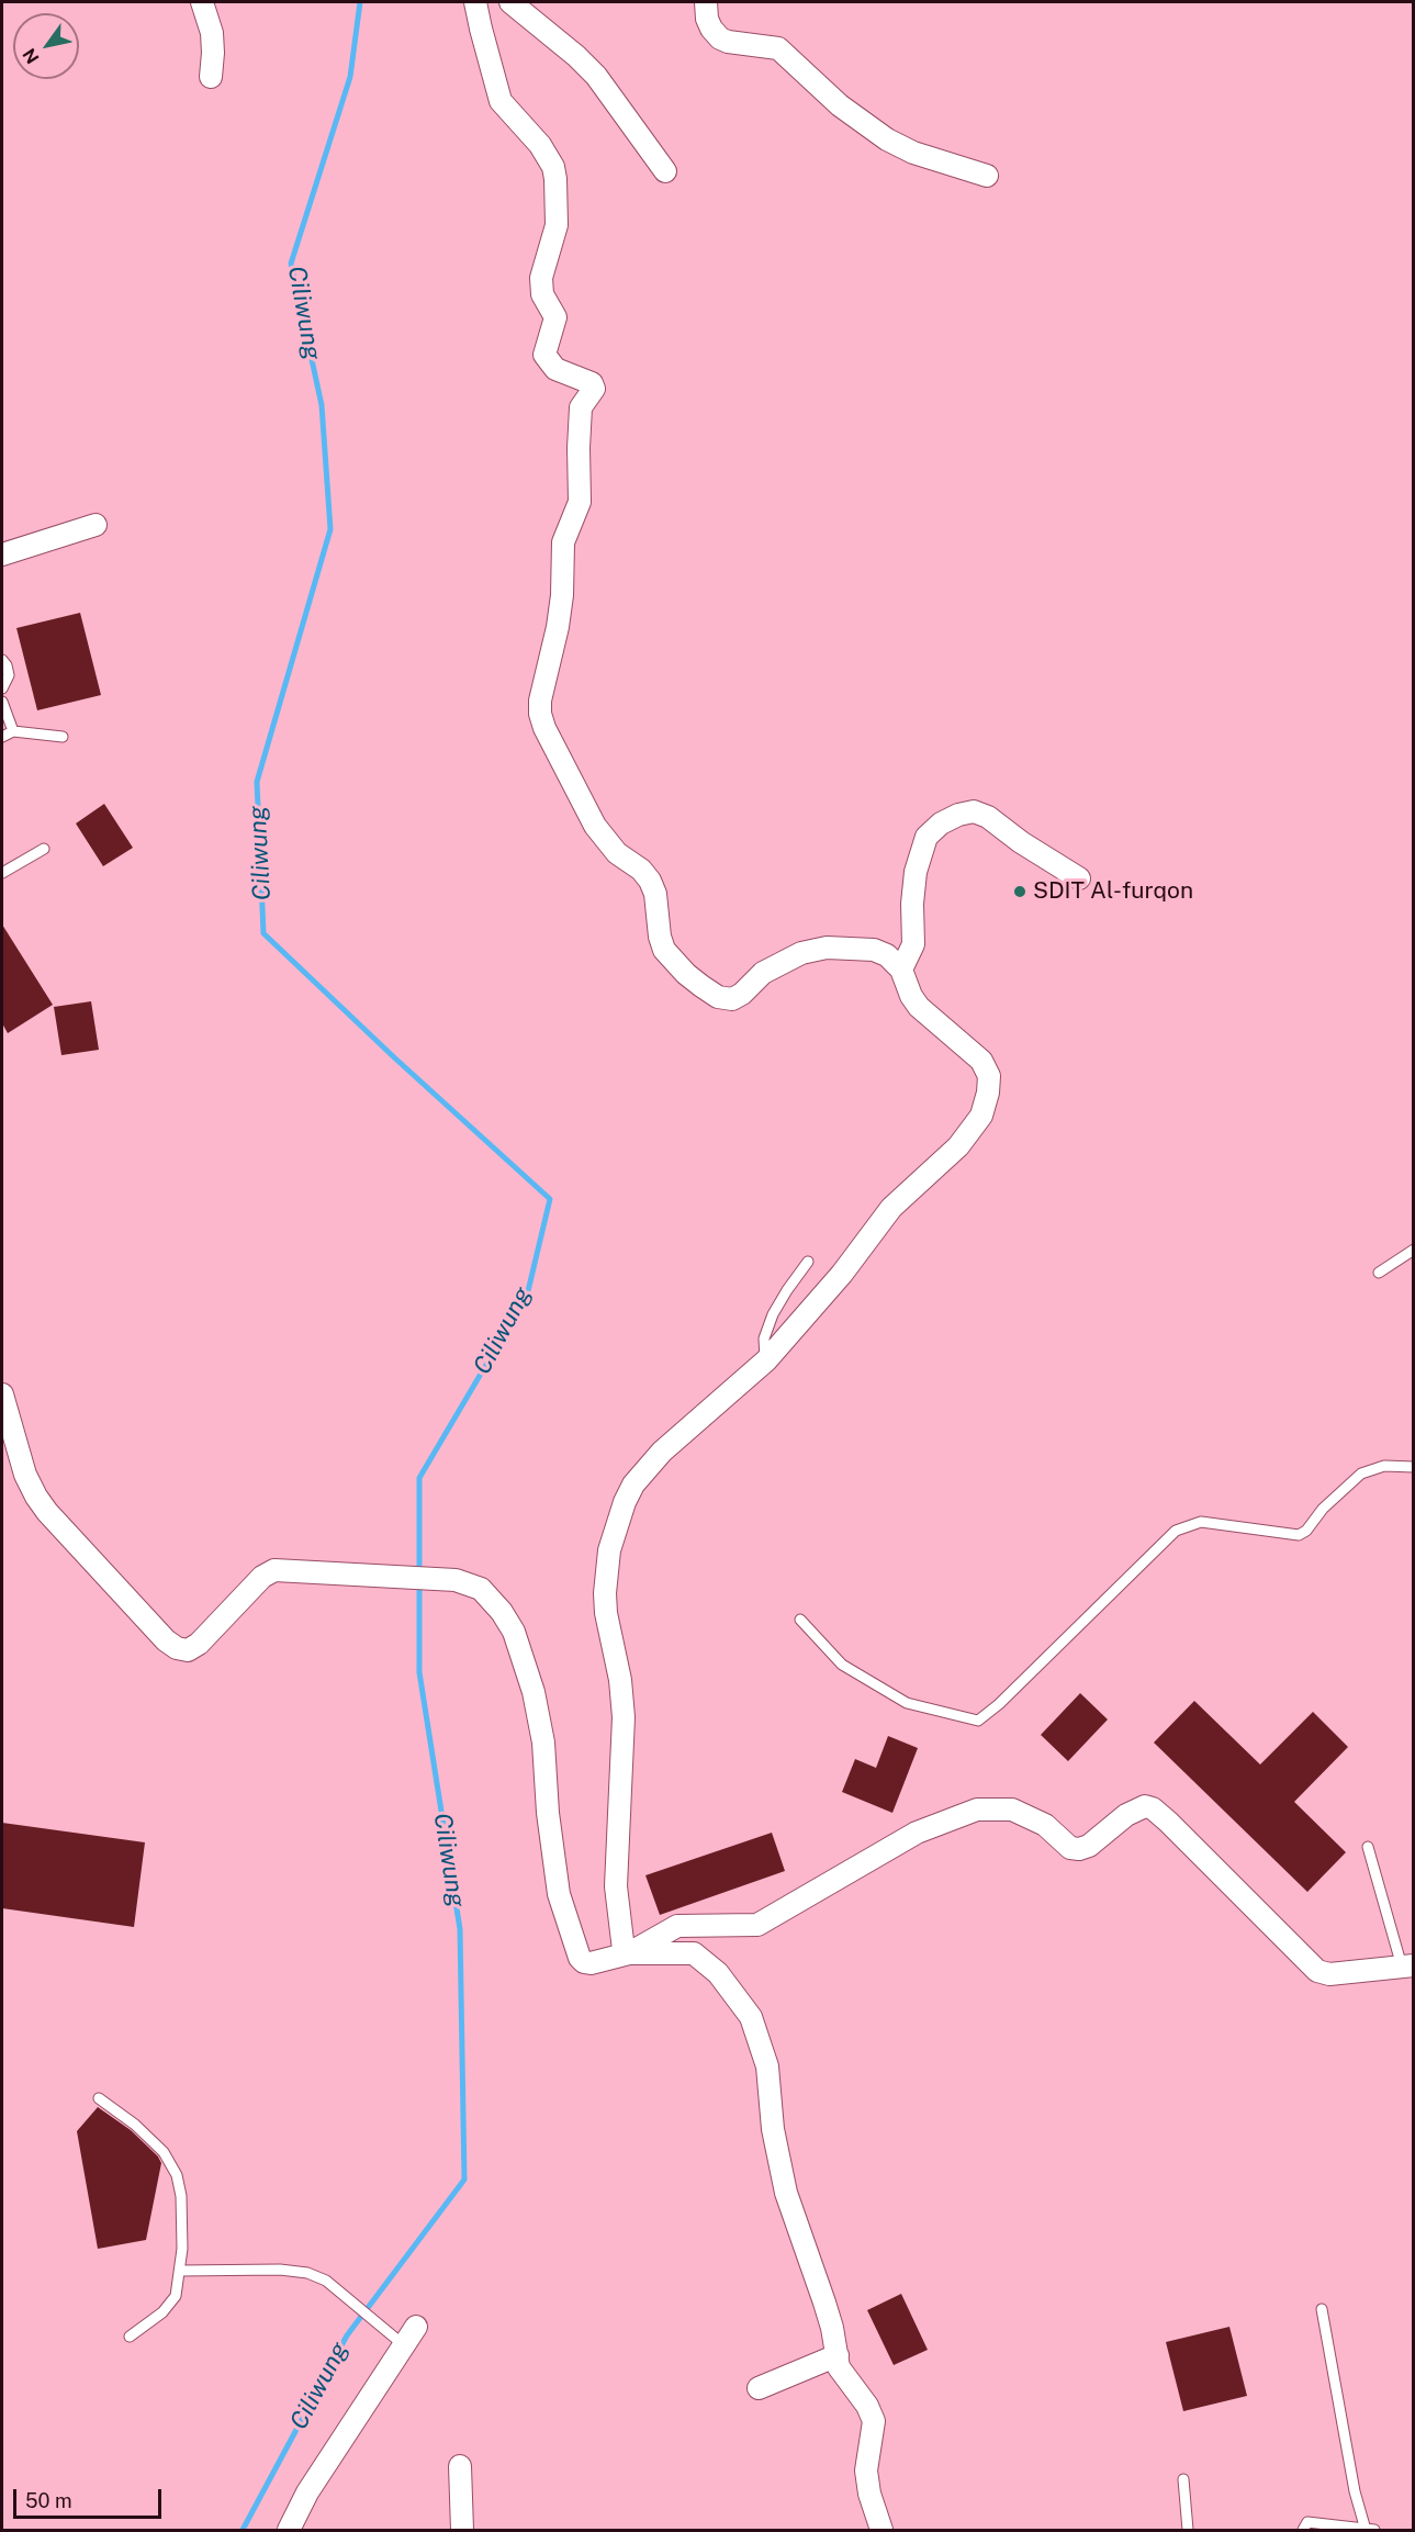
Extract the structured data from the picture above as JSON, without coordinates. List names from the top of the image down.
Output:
{
  "water": ["Ciliwung"],
  "places": ["SDIT Al-furqon"],
  "scale_bar": "50 m",
  "north": "bottom left"
}
